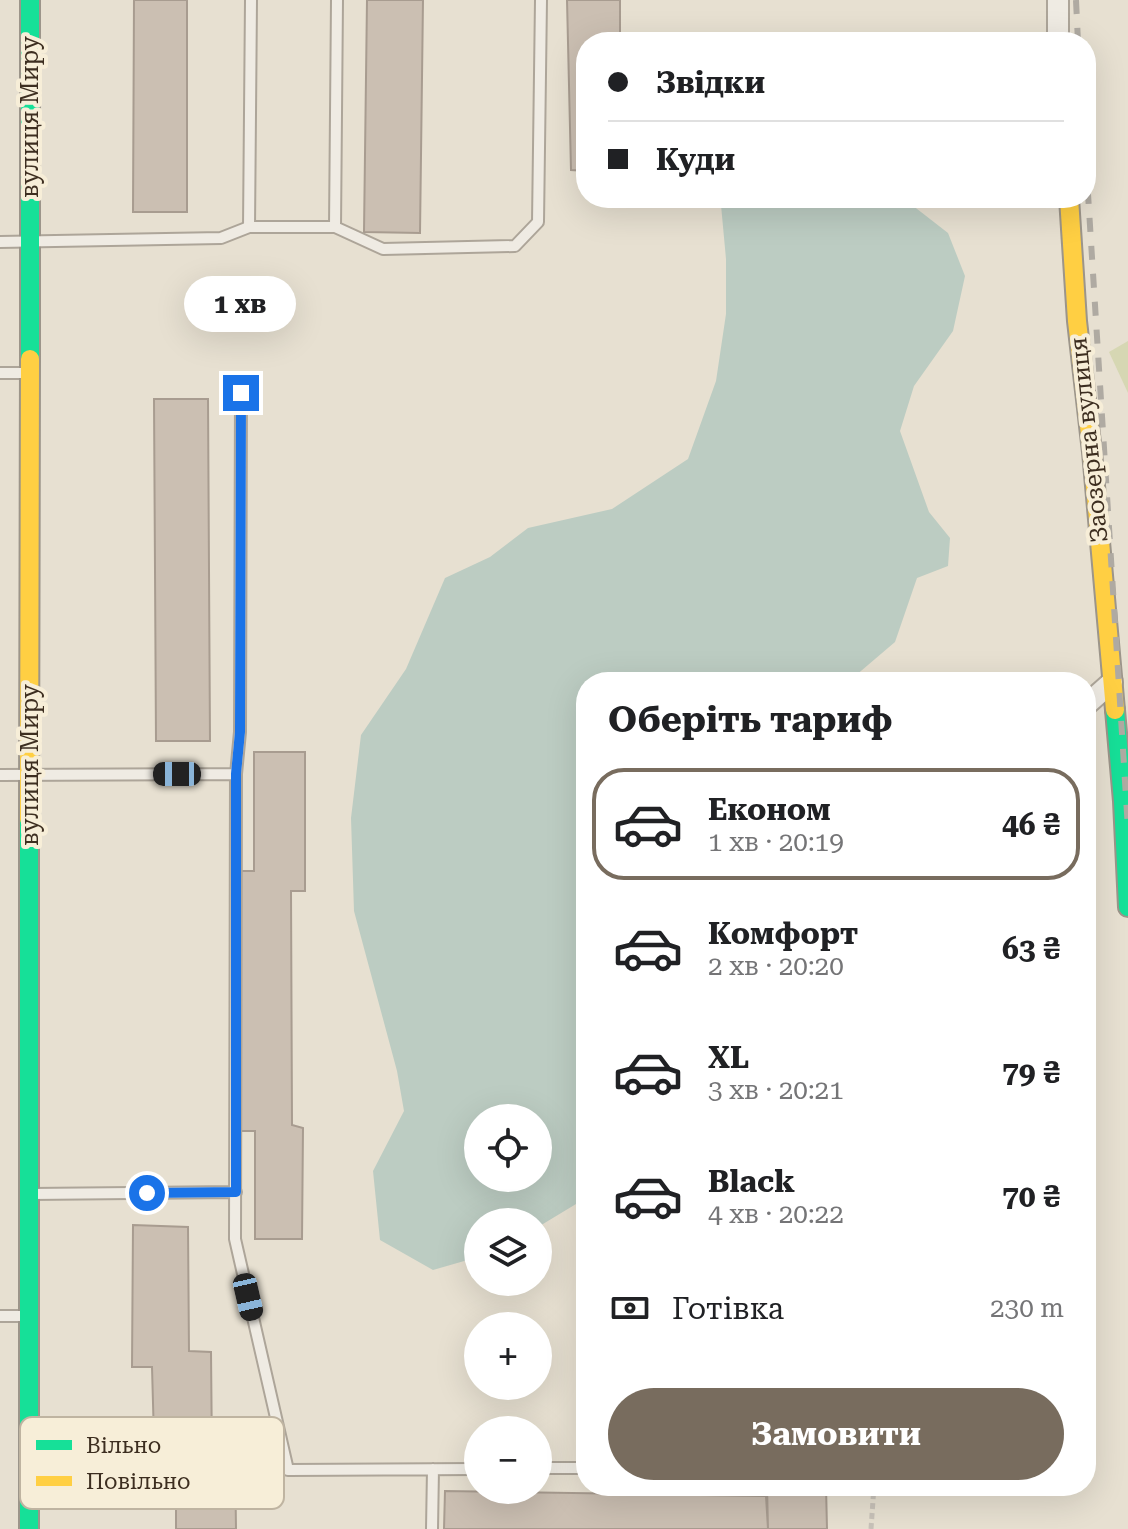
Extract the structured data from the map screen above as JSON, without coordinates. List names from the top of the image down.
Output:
{
  "streets": {
    "street": ["вулиця Миру", "Заозерна вулиця"]
  },
  "legend": ["Вільно", "Повільно"],
  "page": {
    "banner": ["Звідки", "Куди"],
    "bubble": "1 хв",
    "heading": "Оберіть тариф",
    "list": [
      {
        "name": "Економ",
        "note": "1 хв · 20:19",
        "value": "46 ₴"
      },
      {
        "name": "Комфорт",
        "note": "2 хв · 20:20",
        "value": "63 ₴"
      },
      {
        "name": "XL",
        "note": "3 хв · 20:21",
        "value": "79 ₴"
      },
      {
        "name": "Black",
        "note": "4 хв · 20:22",
        "value": "70 ₴"
      }
    ],
    "map_buttons": ["+", "−"],
    "pay": ["Готівка", "230 m"],
    "buttons": "Замовити"
  }
}
